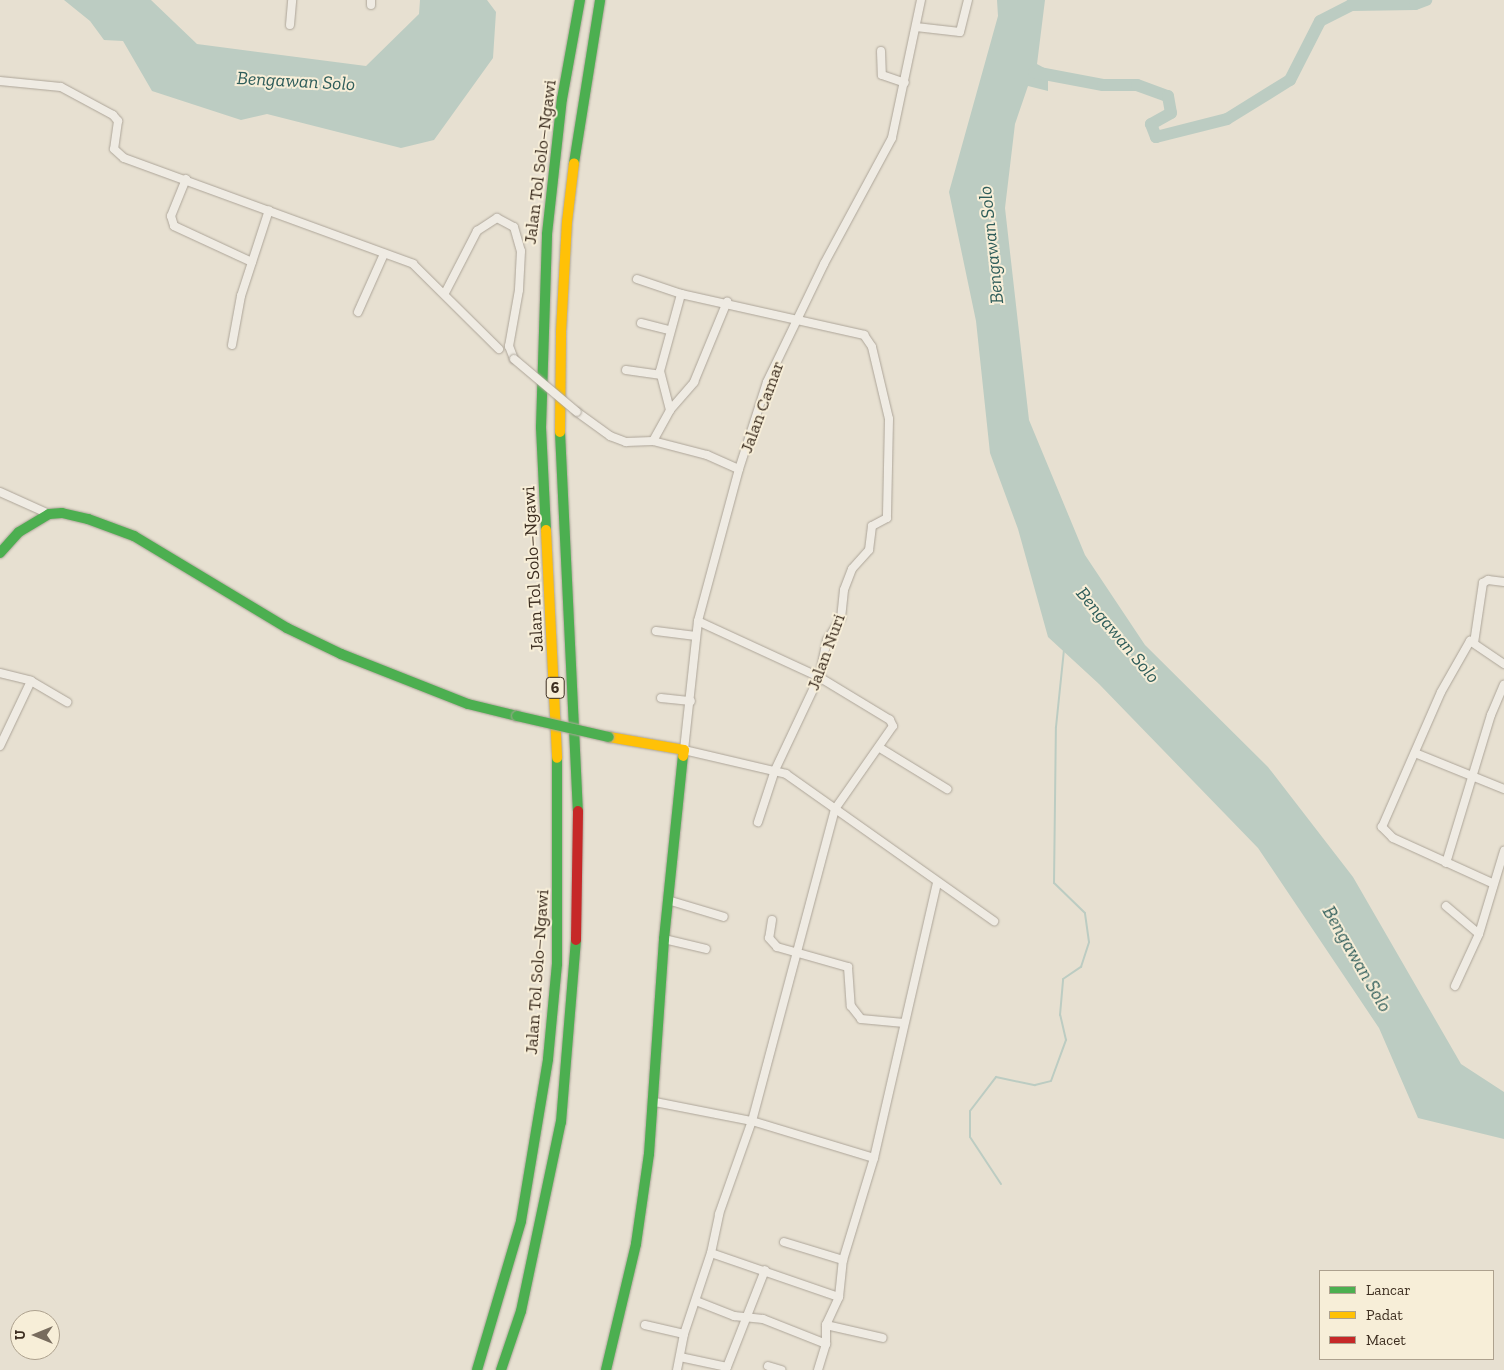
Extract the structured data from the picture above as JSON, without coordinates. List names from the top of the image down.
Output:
{
  "streets": {
    "main road": ["Jalan Tol Solo–Ngawi", "6"],
    "street": ["Jalan Camar", "Jalan Nuri"]
  },
  "crossings": [
    ["Jalan Camar", "Jalan Nuri"]
  ],
  "water": ["Bengawan Solo"],
  "legend": ["Lancar", "Padat", "Macet"],
  "north": "left"
}
